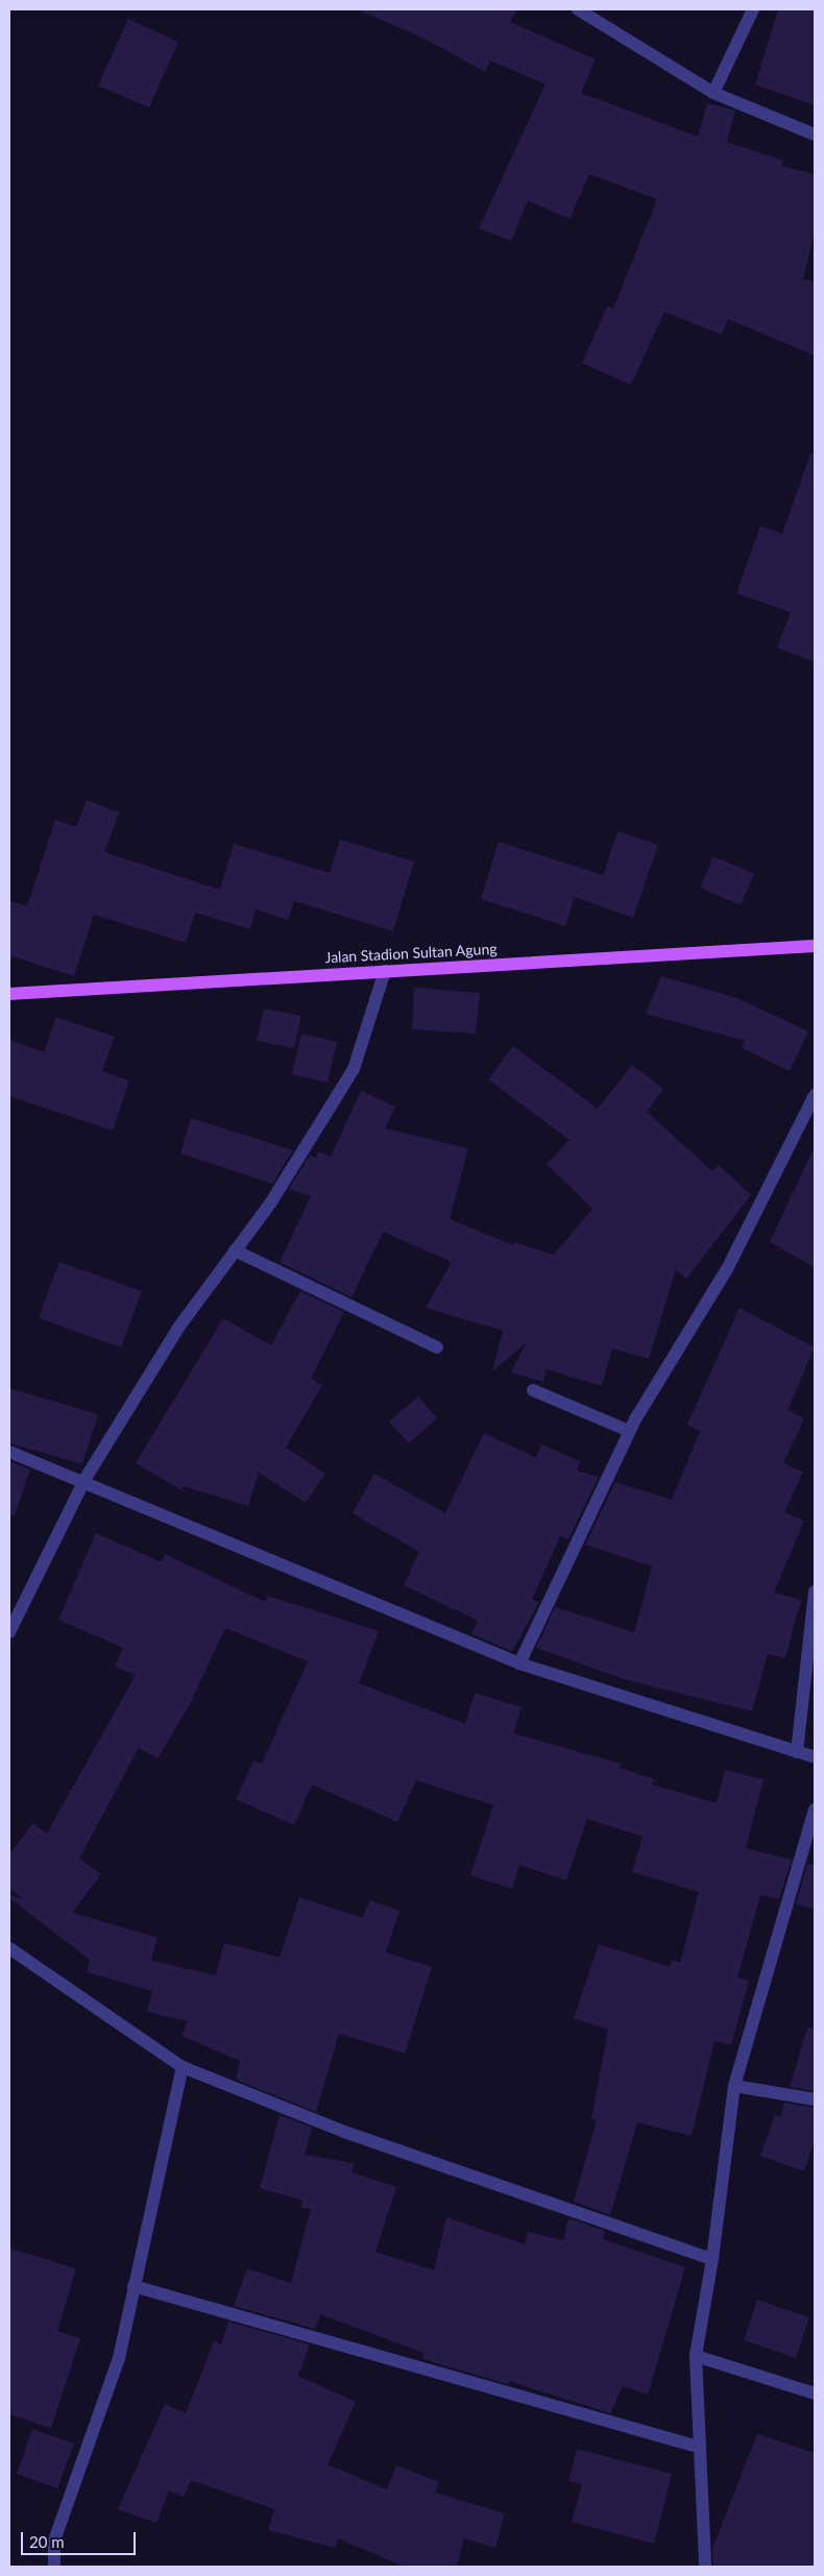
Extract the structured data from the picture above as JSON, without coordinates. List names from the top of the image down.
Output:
{
  "streets": {
    "main road": ["Jalan Stadion Sultan Agung"]
  },
  "scale_bar": "20 m"
}
